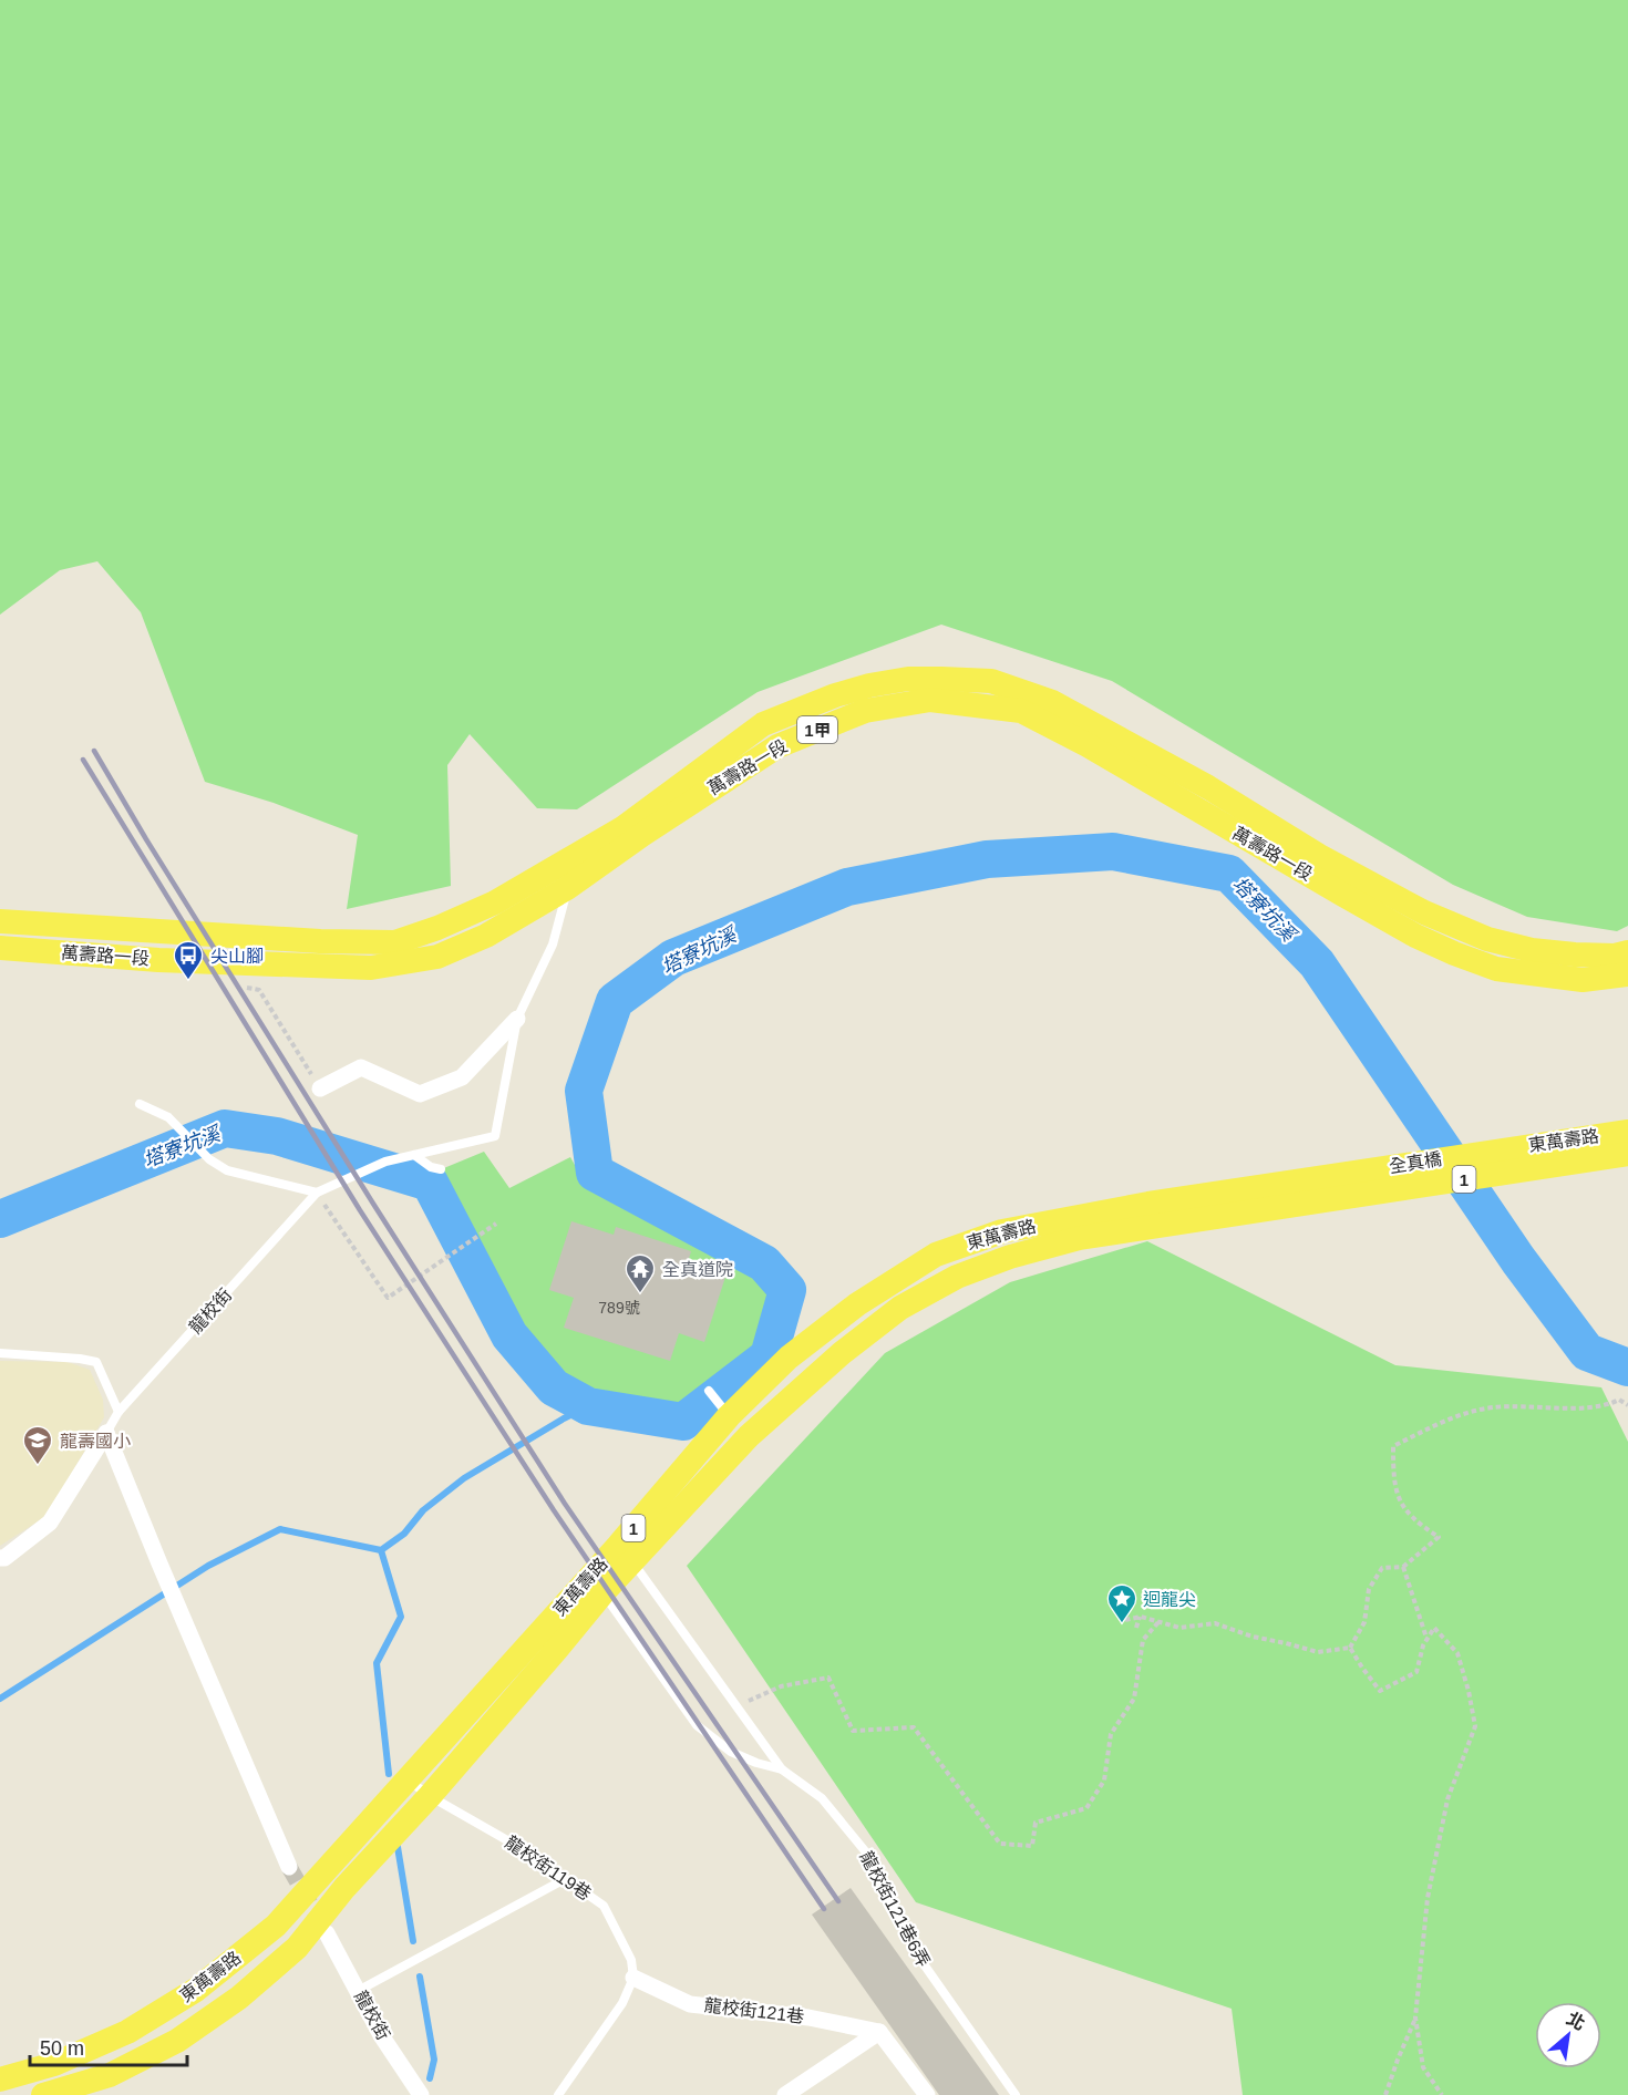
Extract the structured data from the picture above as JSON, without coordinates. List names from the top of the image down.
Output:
{
  "streets": {
    "main road": [
      "1甲",
      "萬壽路一段",
      "東萬壽路",
      "全真橋",
      "1"
    ],
    "street": ["龍校街", "龍校街121巷"],
    "lane": ["龍校街119巷", "龍校街121巷6弄"]
  },
  "crossings": [
    ["萬壽路一段", "龍校街"],
    ["東萬壽路", "全真橋"],
    ["東萬壽路", "龍校街119巷"],
    ["東萬壽路", "龍校街121巷6弄"],
    ["龍校街119巷", "龍校街121巷"]
  ],
  "water": ["塔寮坑溪"],
  "places": {
    "bus stop": ["尖山腳"],
    "temple": ["全真道院"],
    "school or university": ["龍壽國小"],
    "place": ["迴龍尖"]
  },
  "house_numbers": ["789號"],
  "scale_bar": "50 m",
  "north": "top right"
}
